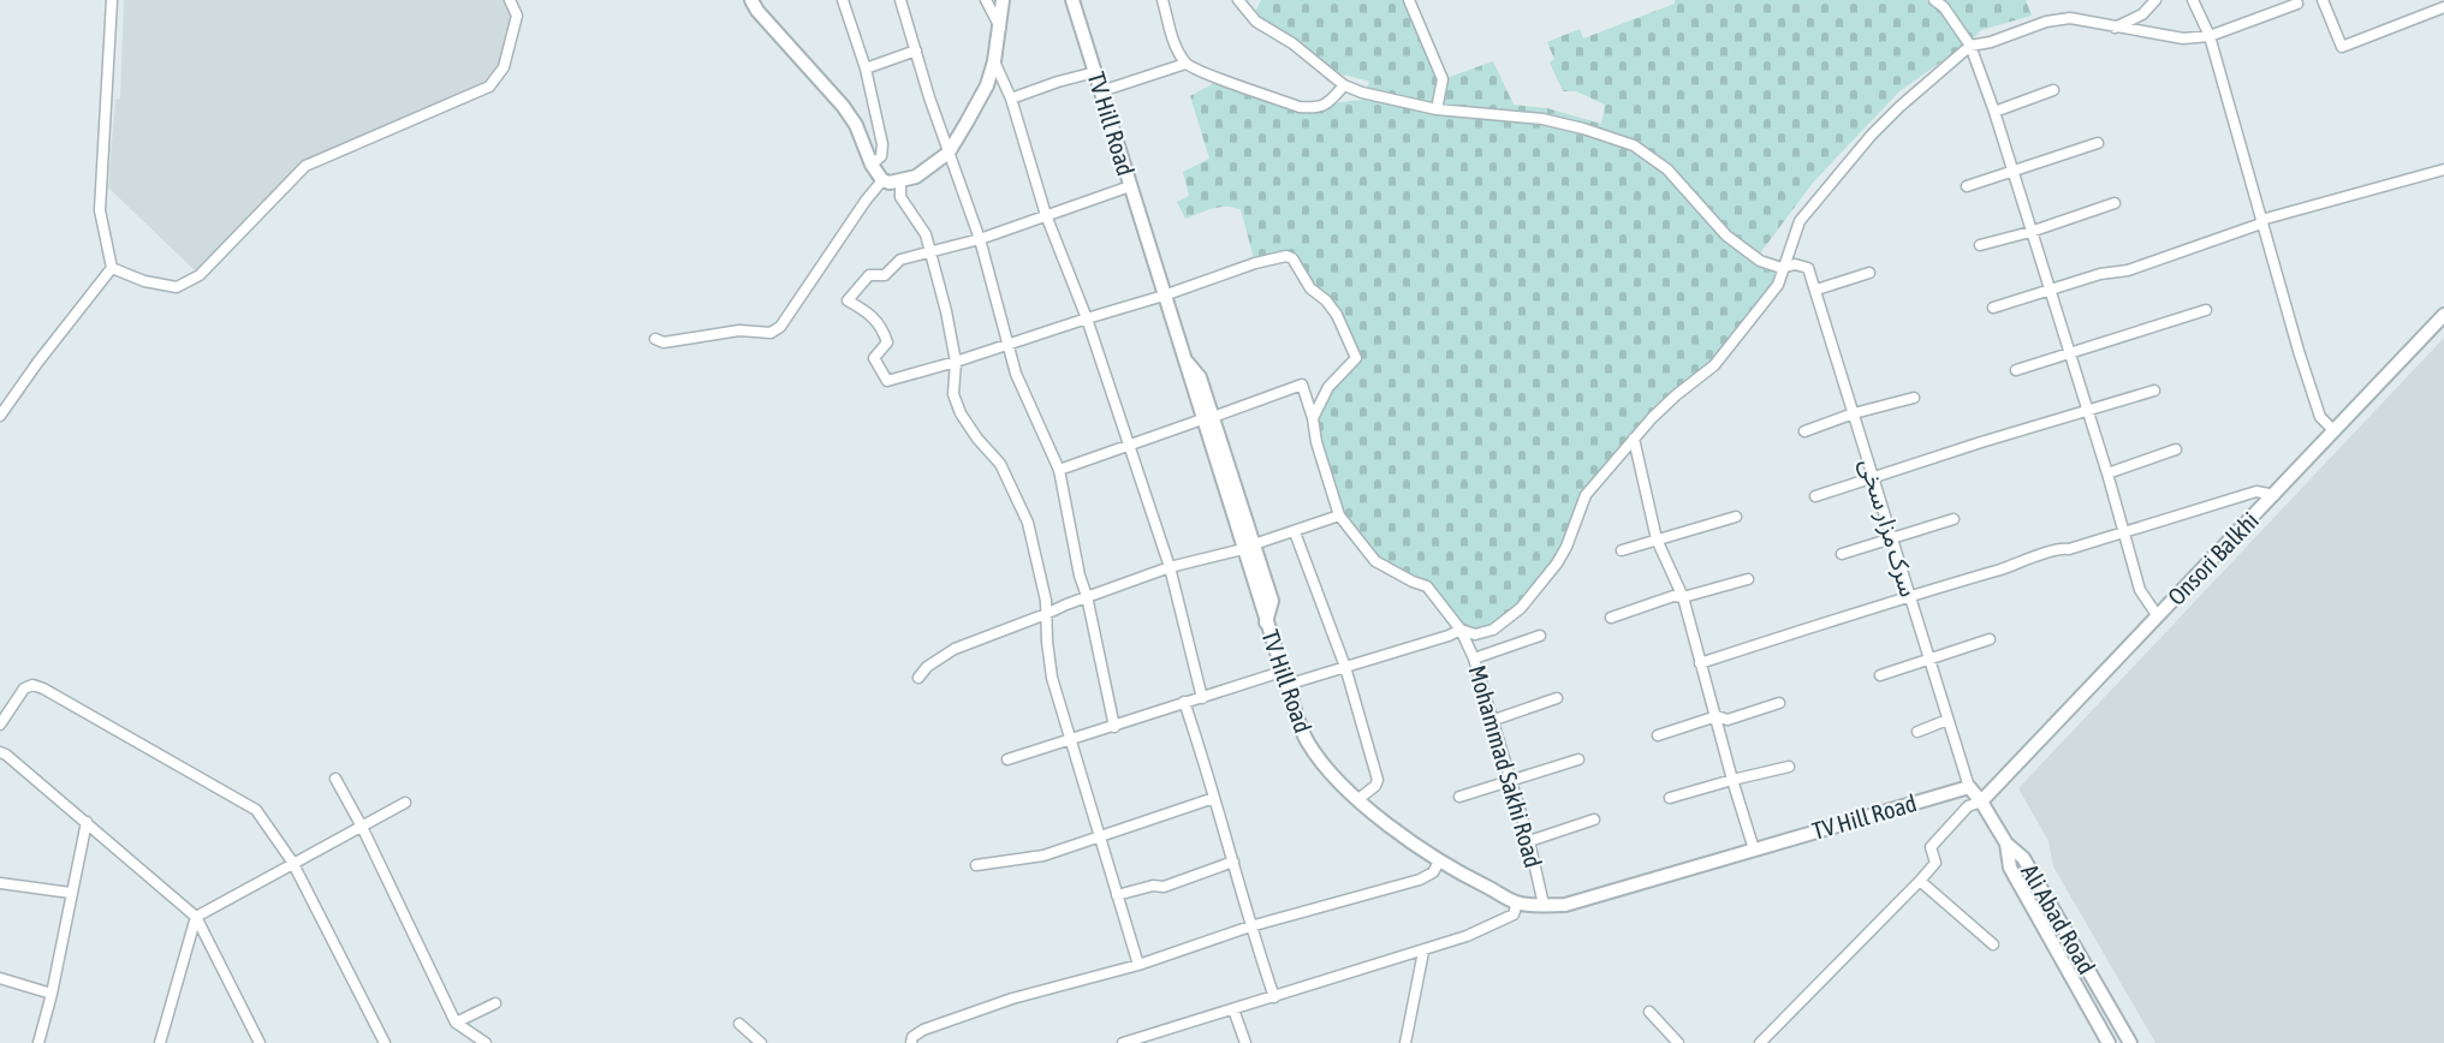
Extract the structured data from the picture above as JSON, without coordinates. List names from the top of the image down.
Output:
{
  "streets": {
    "street": [
      "TV Hill Road",
      "سرک مزار سخی",
      "Onsori Balkhi",
      "Mohammad Sakhi Road",
      "Ali Abad Road"
    ]
  },
  "crossings": [
    ["TV Hill Road", "سرک مزار سخی"],
    ["TV Hill Road", "Mohammad Sakhi Road"]
  ]
}
